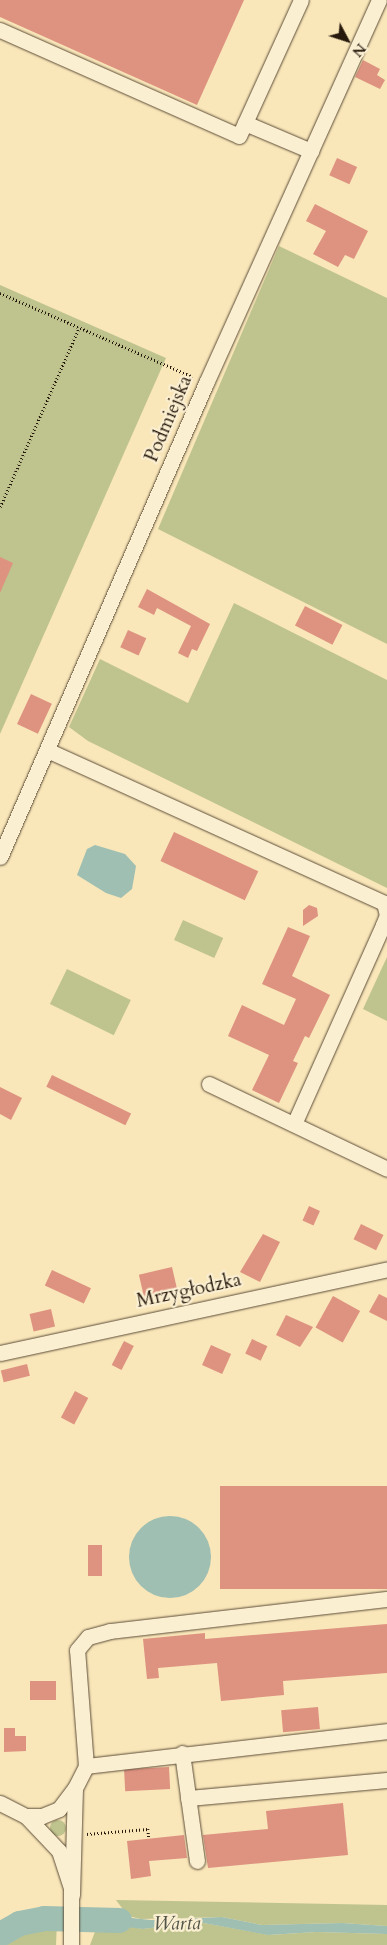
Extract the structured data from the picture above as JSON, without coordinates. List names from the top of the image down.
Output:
{
  "streets": {
    "street": ["Podmiejska", "Mrzygłodzka"]
  },
  "water": ["Warta"],
  "north": "bottom right"
}
